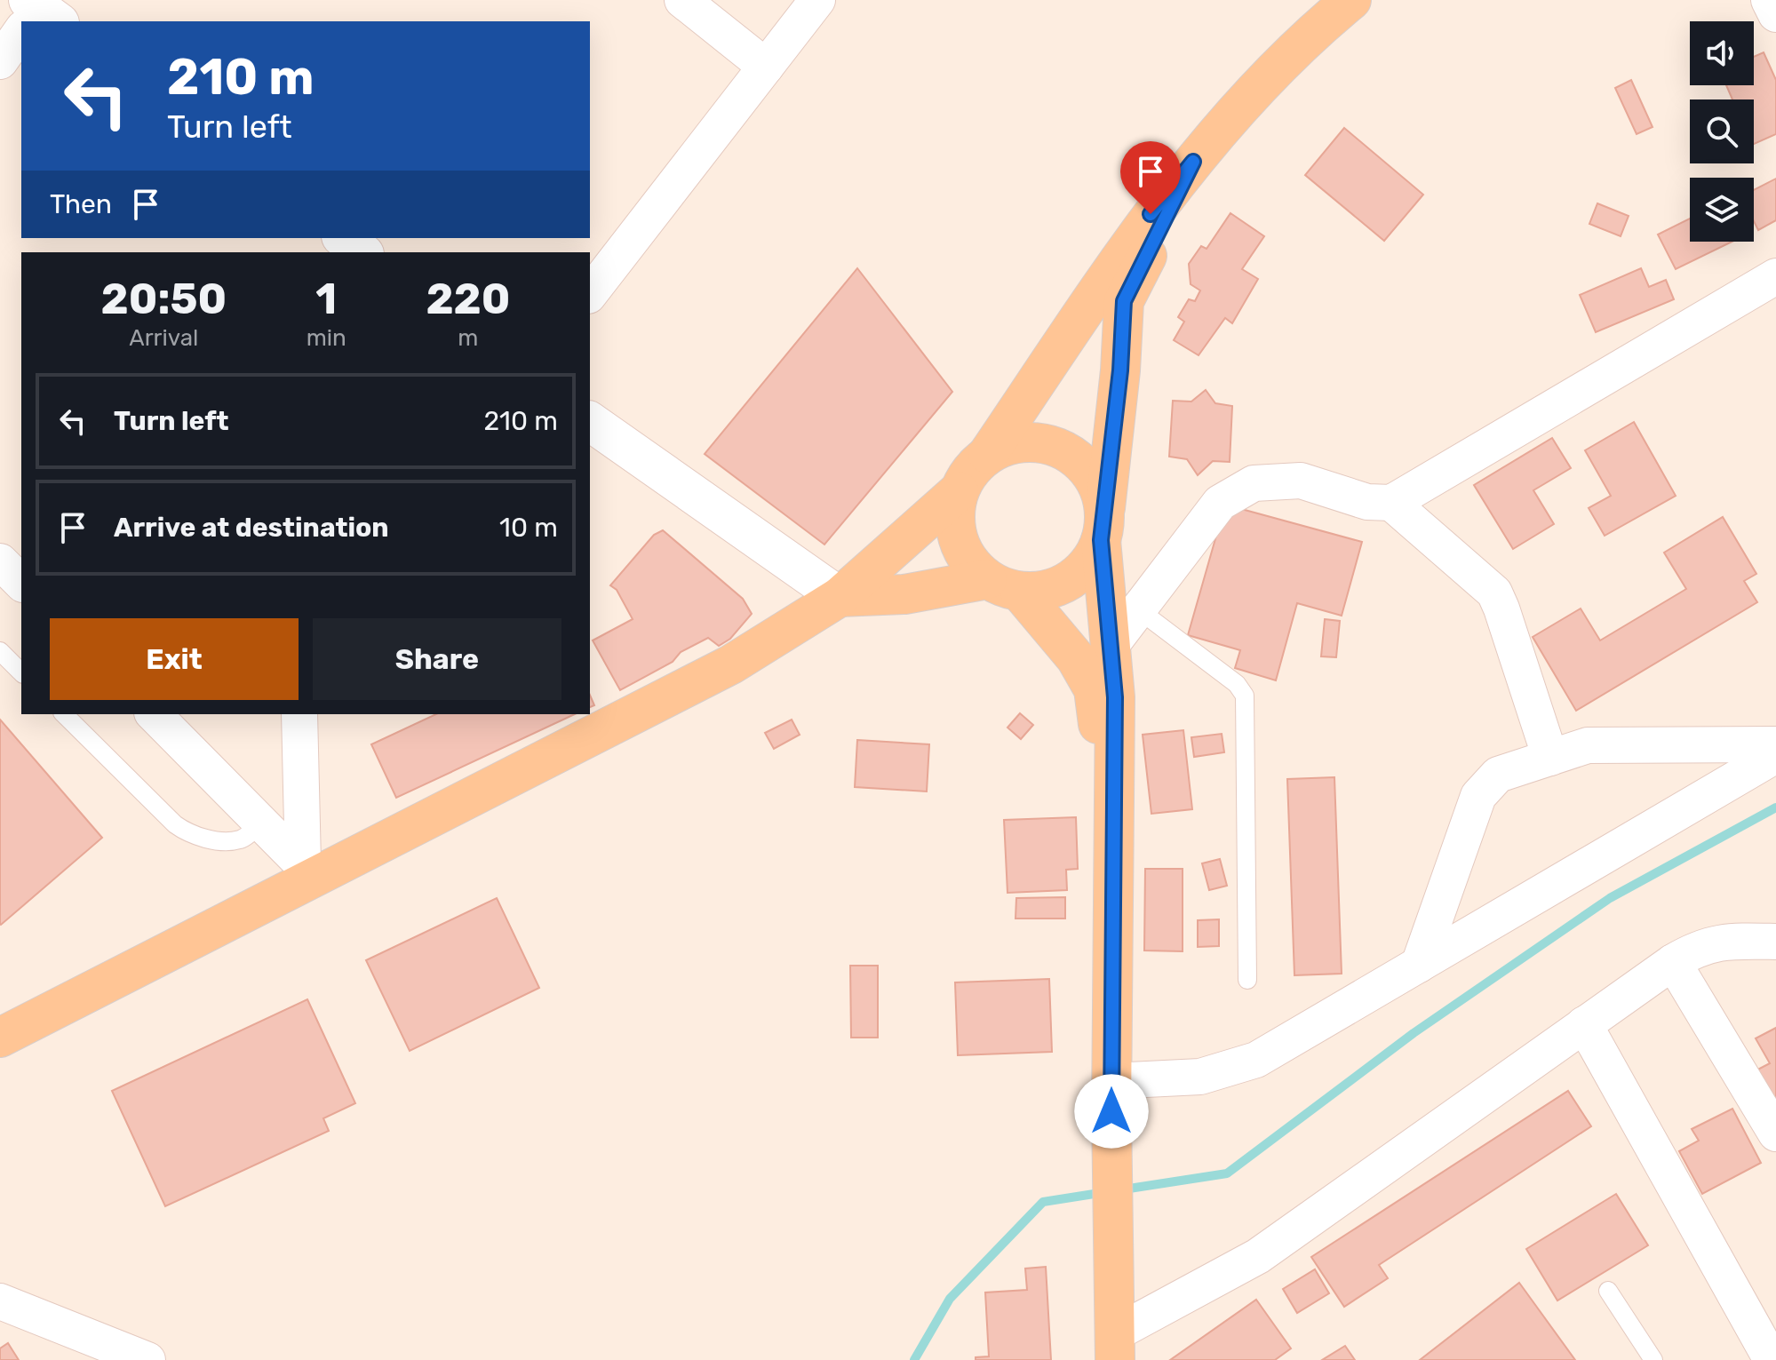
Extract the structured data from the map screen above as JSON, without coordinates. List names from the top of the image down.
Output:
{
  "page": {
    "turn": ["210 m", "Turn left"],
    "then": "Then",
    "eta": [
      "20:50",
      "Arrival",
      "1",
      "min",
      "220",
      "m"
    ],
    "list": [
      {
        "name": "Turn left",
        "value": "210 m"
      },
      {
        "name": "Arrive at destination",
        "value": "10 m"
      }
    ],
    "buttons": ["Exit", "Share"]
  }
}
